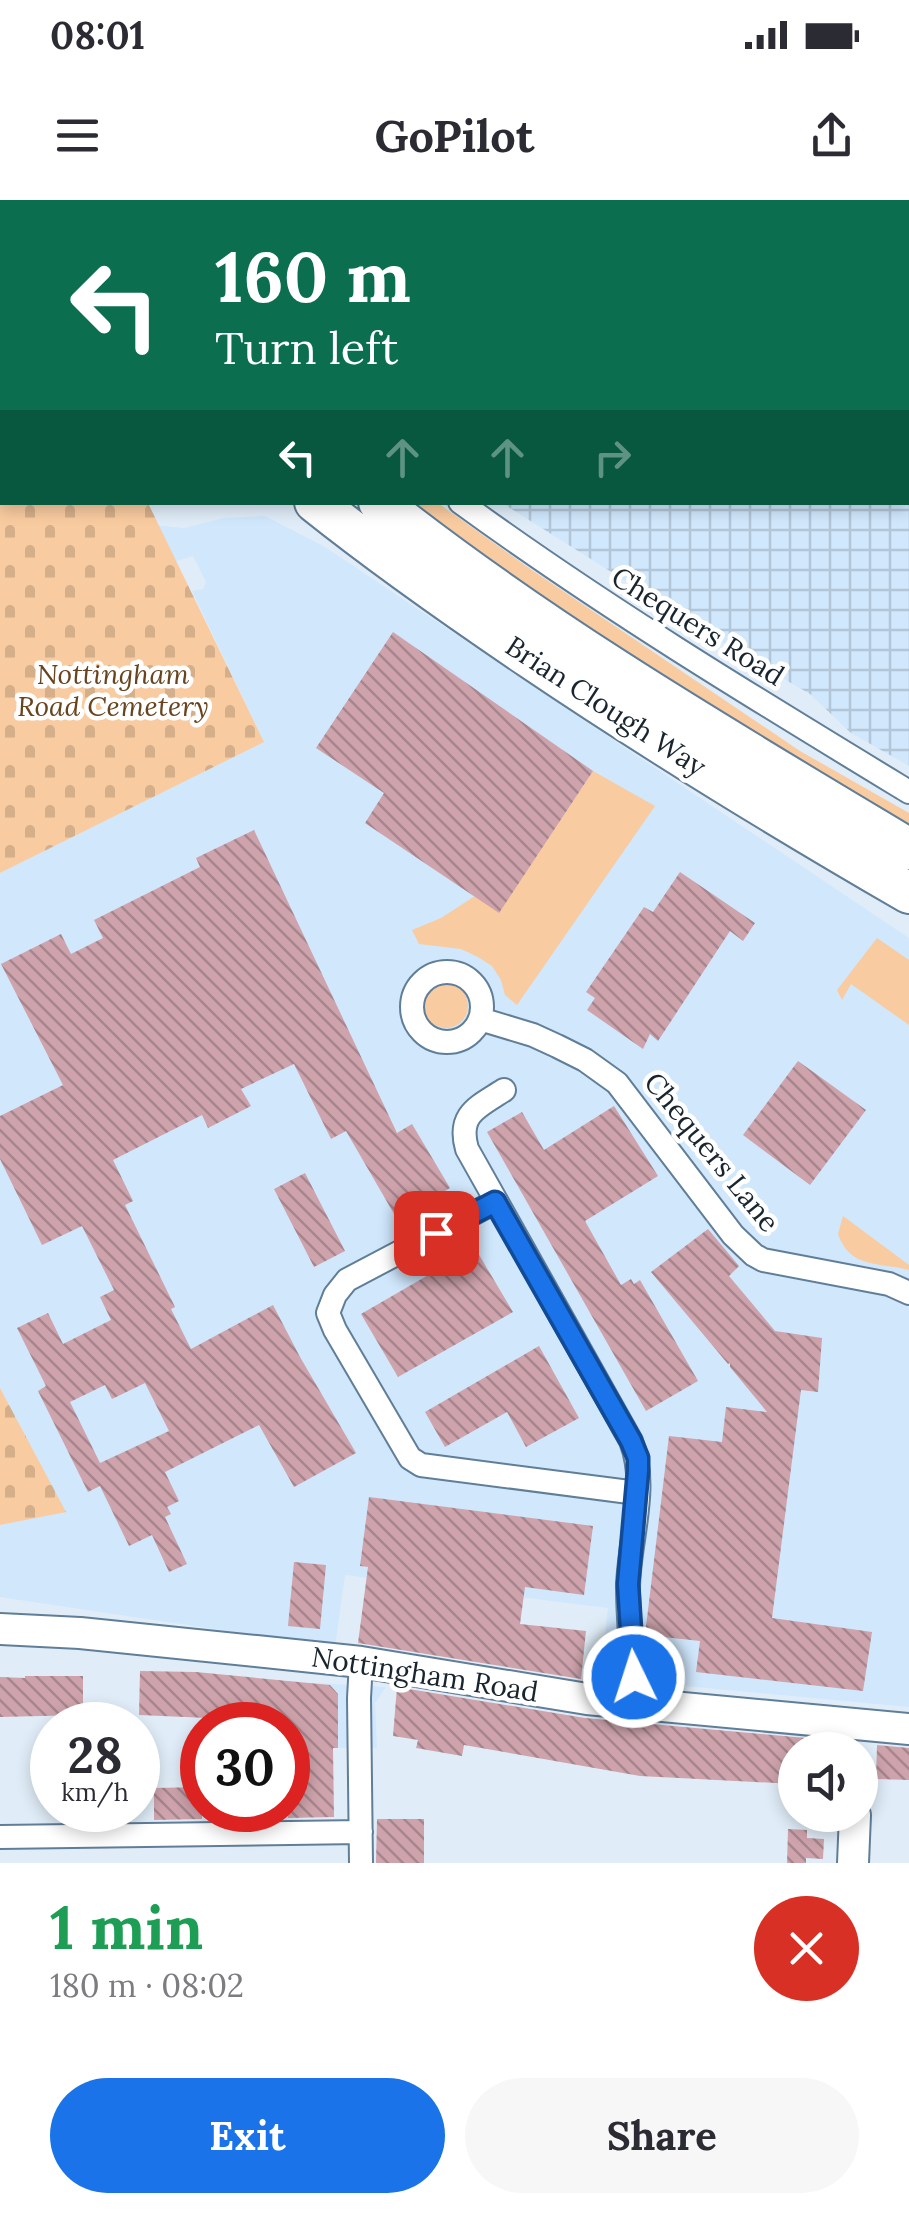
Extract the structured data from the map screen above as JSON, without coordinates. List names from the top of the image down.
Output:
{
  "streets": {
    "highway": ["Brian Clough Way"],
    "street": ["Chequers Road", "Chequers Lane", "Nottingham Road"]
  },
  "parks": ["Nottingham Road Cemetery"],
  "page": {
    "status": "08:01",
    "header": "GoPilot",
    "turn": ["160 m", "Turn left"],
    "speed": "28 km/h",
    "limit": "30",
    "heading": ["1 min", "180 m · 08:02"],
    "buttons": ["Exit", "Share"]
  }
}
